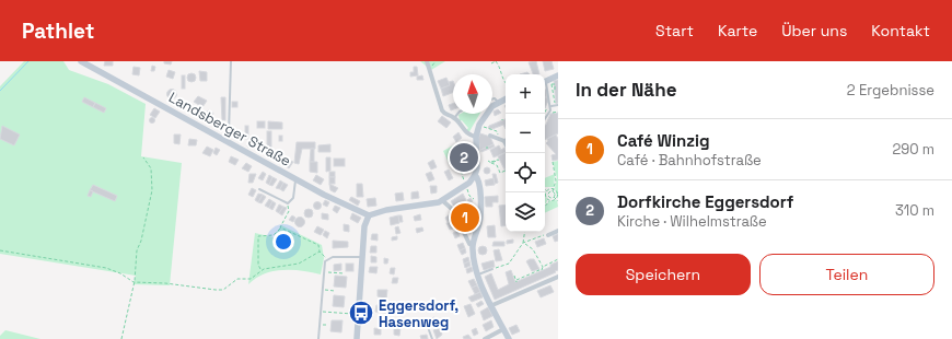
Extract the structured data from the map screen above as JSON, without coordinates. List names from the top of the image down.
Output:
{
  "streets": {
    "main road": ["Landsberger Straße"]
  },
  "places": {
    "bus stop": ["Eggersdorf, Hasenweg"]
  },
  "north": "top",
  "page": {
    "header": "Pathlet",
    "nav": [
      "Start",
      "Karte",
      "Über uns",
      "Kontakt"
    ],
    "heading": ["In der Nähe", "2 Ergebnisse"],
    "map_buttons": ["+", "−"],
    "list": [
      {
        "mark": "1",
        "name": "Café Winzig",
        "note": "Café · Bahnhofstraße",
        "value": "290 m"
      },
      {
        "mark": "2",
        "name": "Dorfkirche Eggersdorf",
        "note": "Kirche · Wilhelmstraße",
        "value": "310 m"
      }
    ],
    "pins": ["2", "1"],
    "buttons": ["Speichern", "Teilen"]
  }
}
